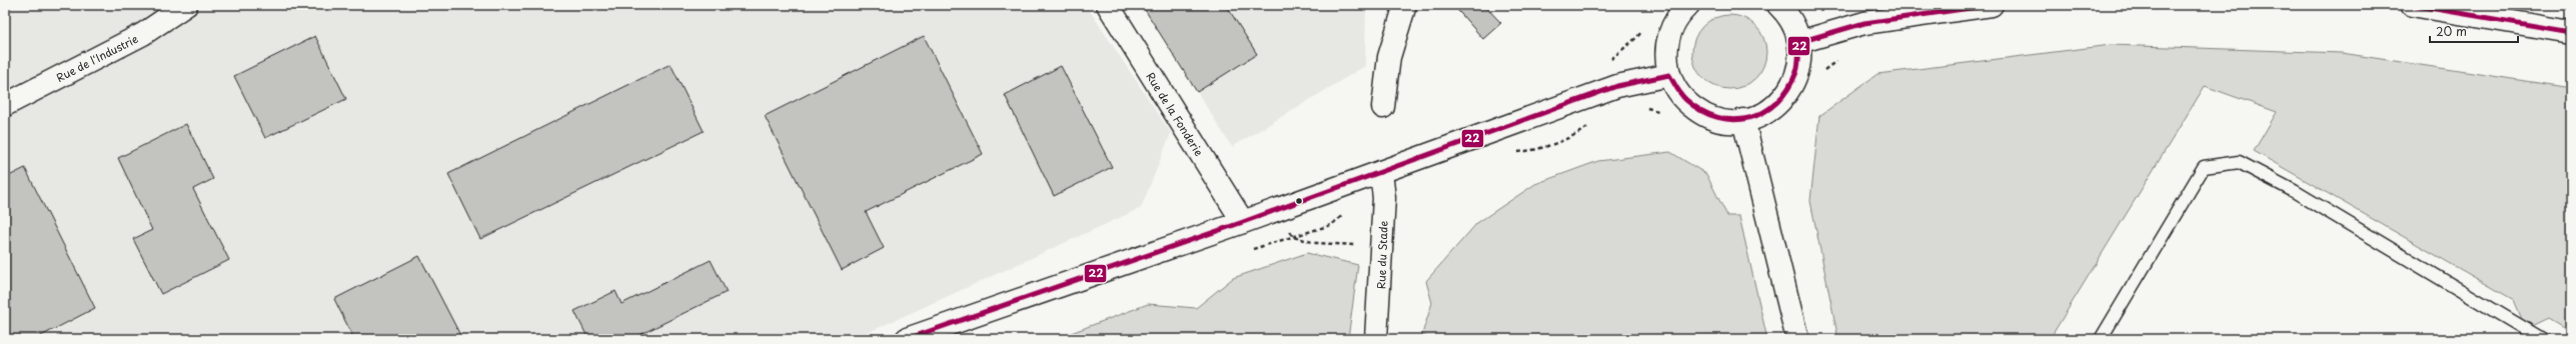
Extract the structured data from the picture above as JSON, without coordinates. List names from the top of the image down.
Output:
{
  "streets": {
    "street": ["Rue de l'Industrie", "Rue de la Fonderie", "Rue du Stade"]
  },
  "lines": ["transit line 22"],
  "scale_bar": "20 m"
}
